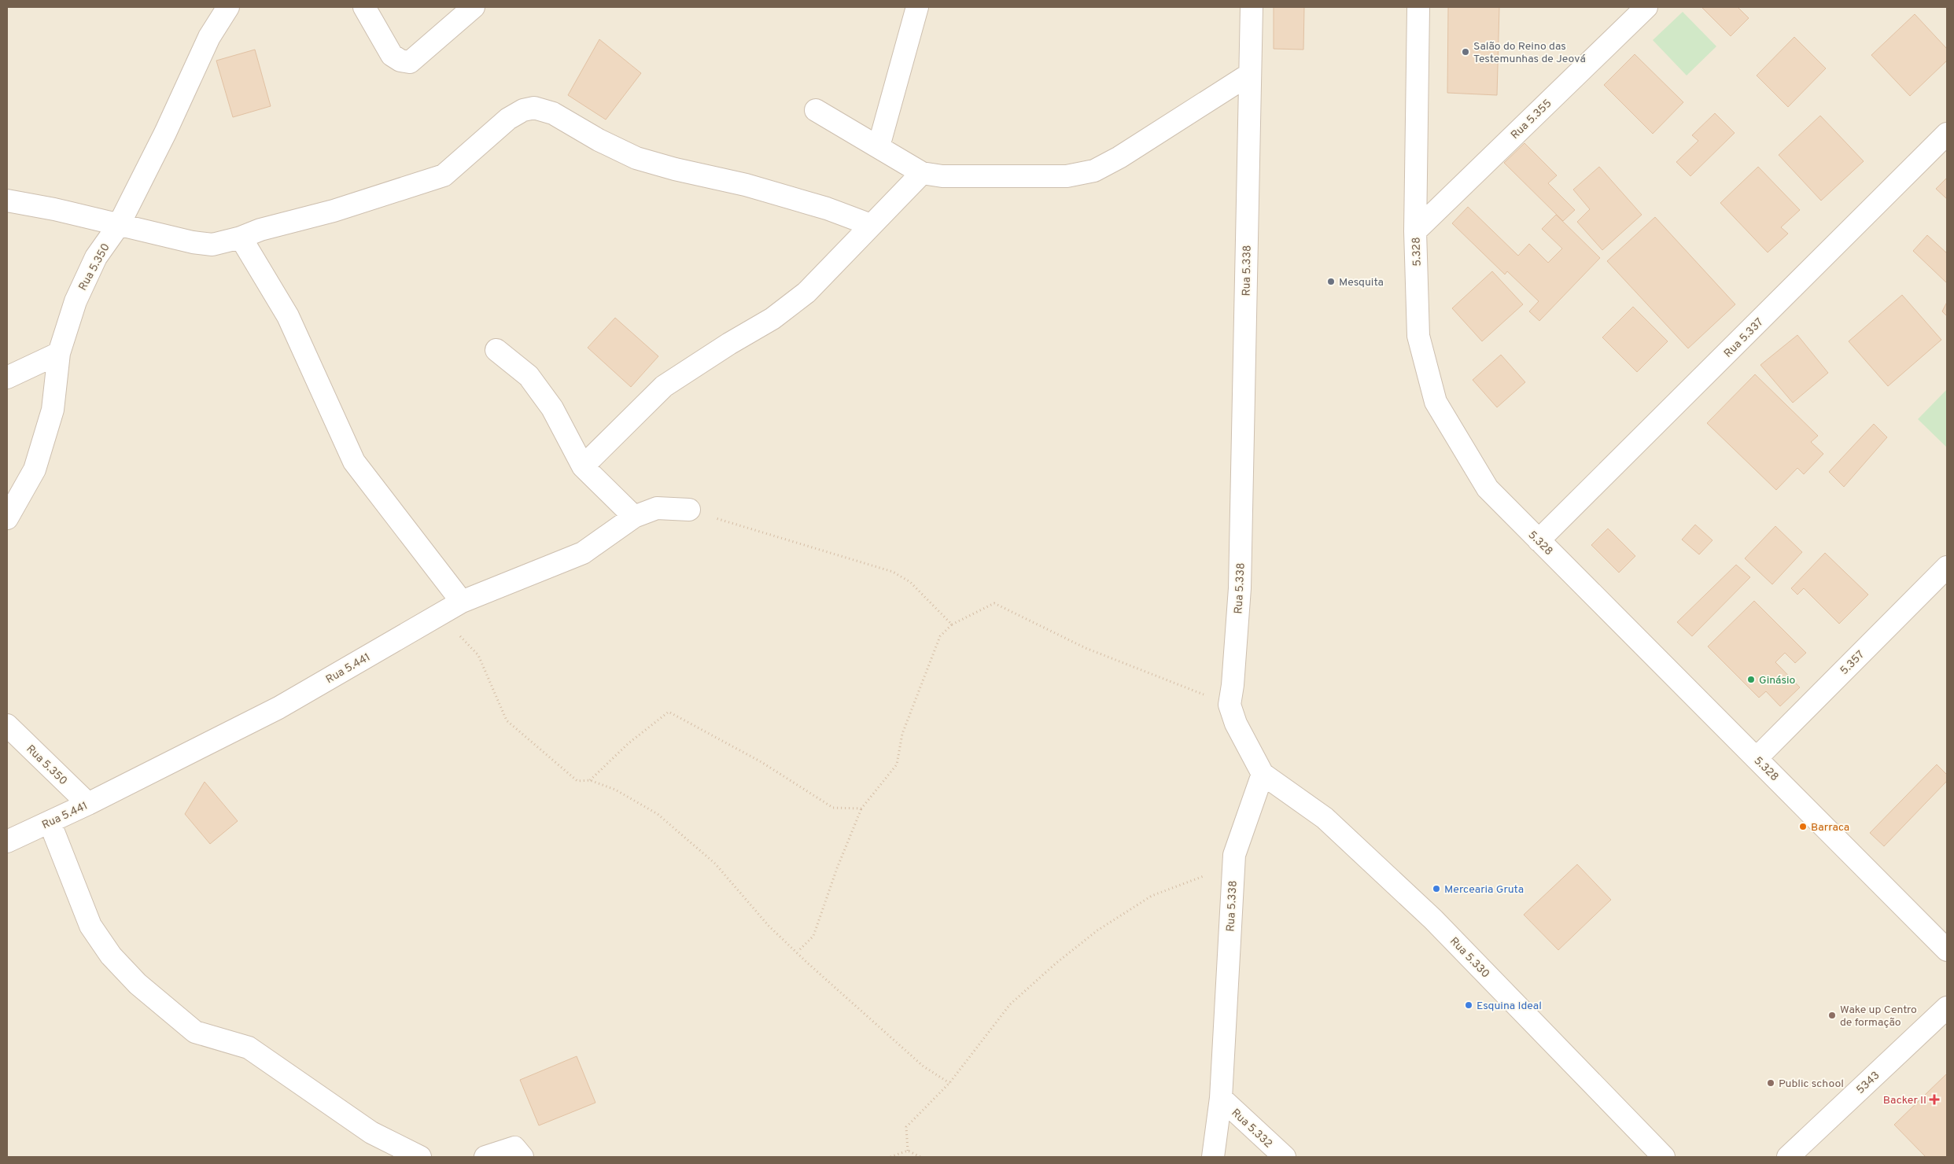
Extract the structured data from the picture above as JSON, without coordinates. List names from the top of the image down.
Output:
{
  "streets": {
    "street": [
      "Rua 5.355",
      "5.328",
      "Rua 5.350",
      "Rua 5.338",
      "Rua 5.337",
      "5.357",
      "Rua 5.441",
      "Rua 5.330",
      "5343",
      "Rua 5.332"
    ]
  },
  "crossings": [
    ["Rua 5.355", "5.328"],
    ["5.328", "Rua 5.337"],
    ["5.328", "5.357"],
    ["Rua 5.350", "Rua 5.441"],
    ["Rua 5.338", "Rua 5.330"],
    ["Rua 5.338", "Rua 5.332"]
  ],
  "places": {
    "other": [
      "Salão do Reino das Testemunhas de Jeová",
      "Mesquita",
      "Ginásio",
      "Barraca",
      "Mercearia Gruta",
      "Esquina Ideal",
      "Wake up Centro de formação",
      "Public school"
    ],
    "health": ["Backer II"]
  }
}
